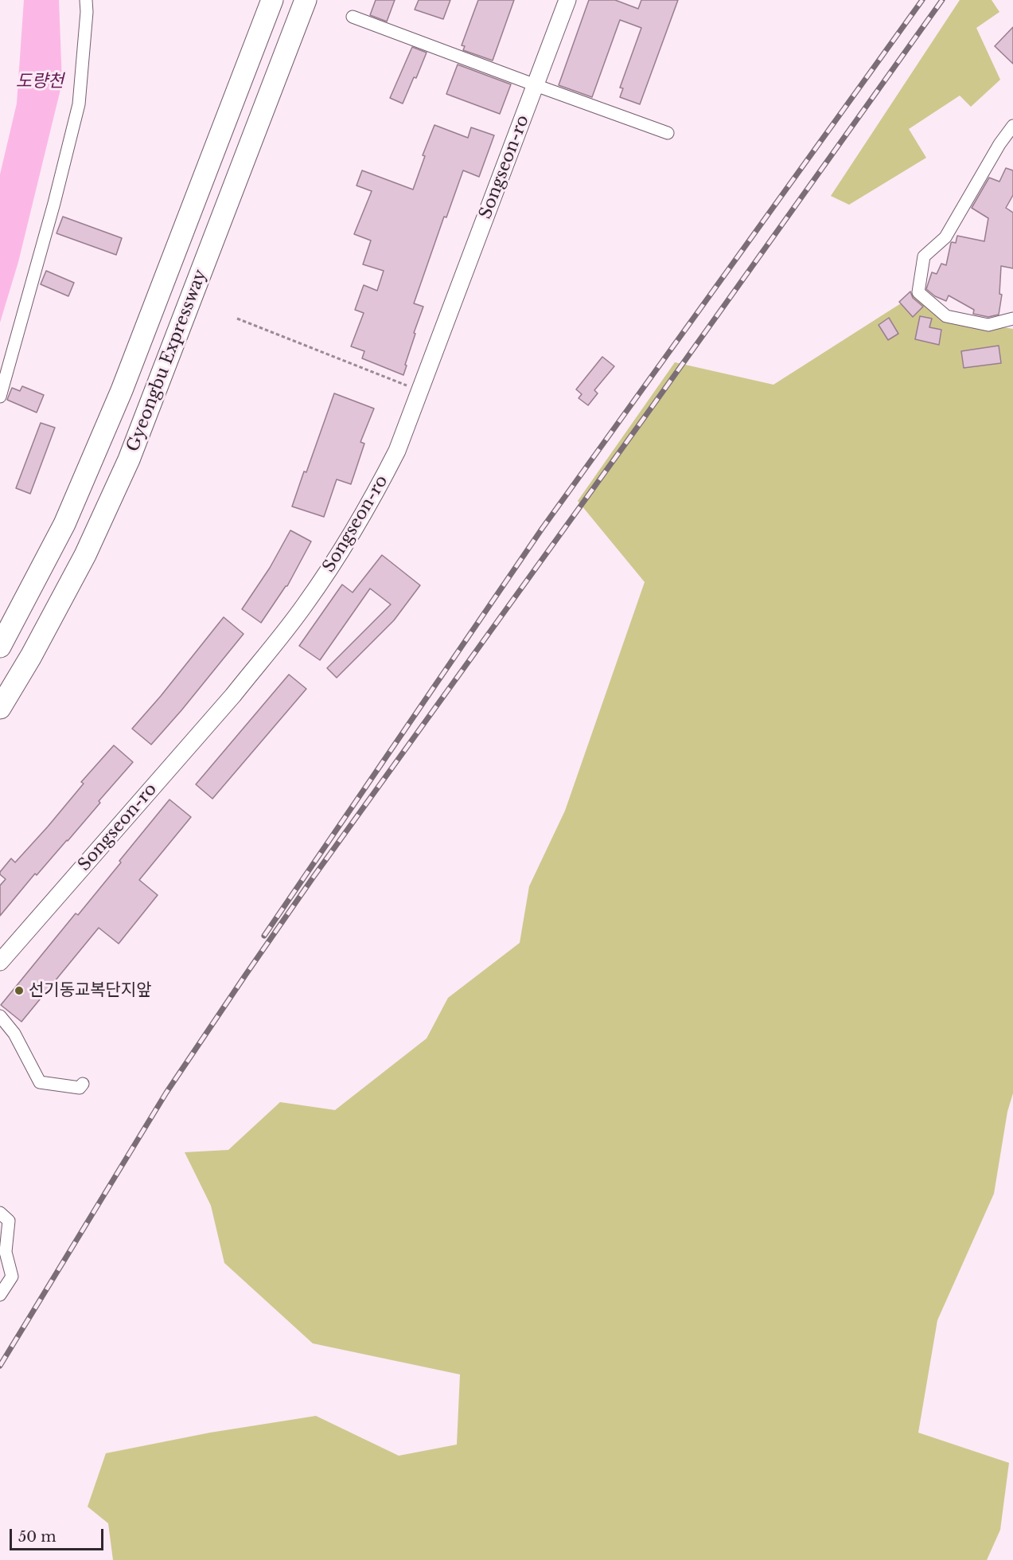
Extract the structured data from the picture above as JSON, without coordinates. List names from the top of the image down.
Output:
{
  "streets": {
    "highway": ["Gyeongbu Expressway"],
    "main road": ["Songseon-ro"]
  },
  "water": ["도량천"],
  "places": ["선기동교복단지앞"],
  "scale_bar": "50 m"
}
